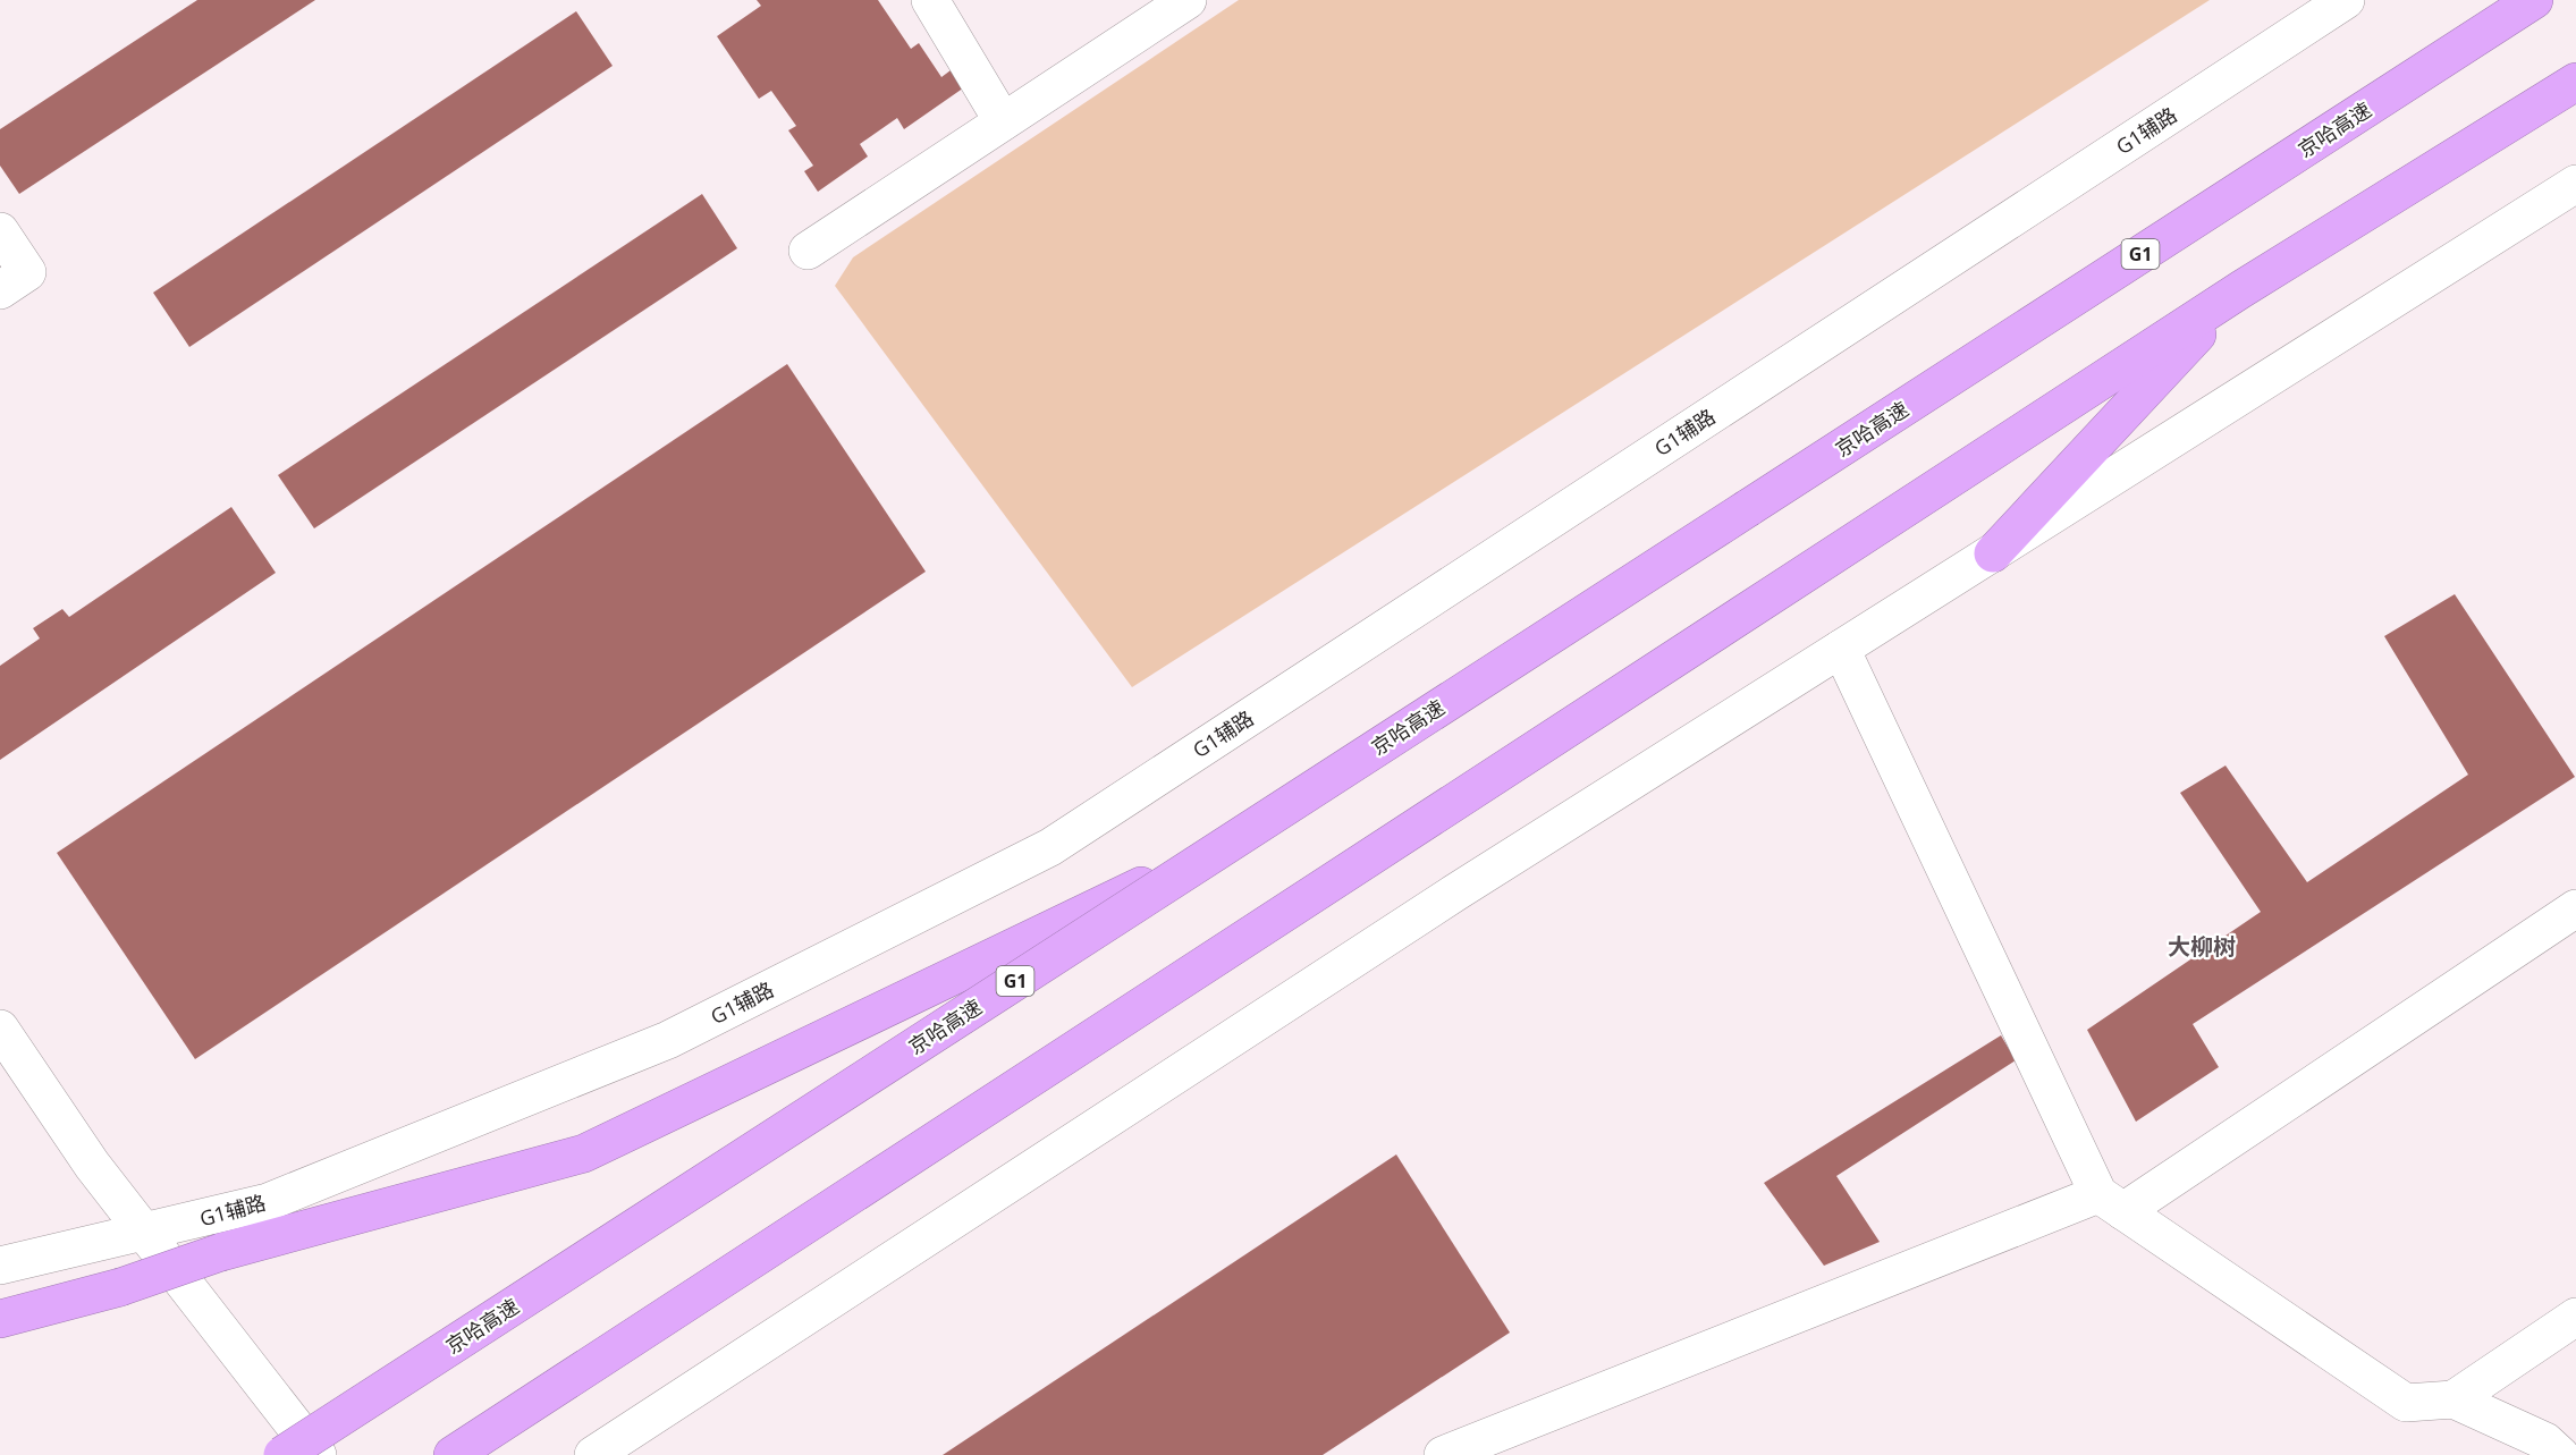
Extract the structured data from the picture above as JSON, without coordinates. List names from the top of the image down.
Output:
{
  "streets": {
    "highway": ["京哈高速", "G1"],
    "street": ["G1辅路"]
  },
  "districts": ["大柳树"]
}
